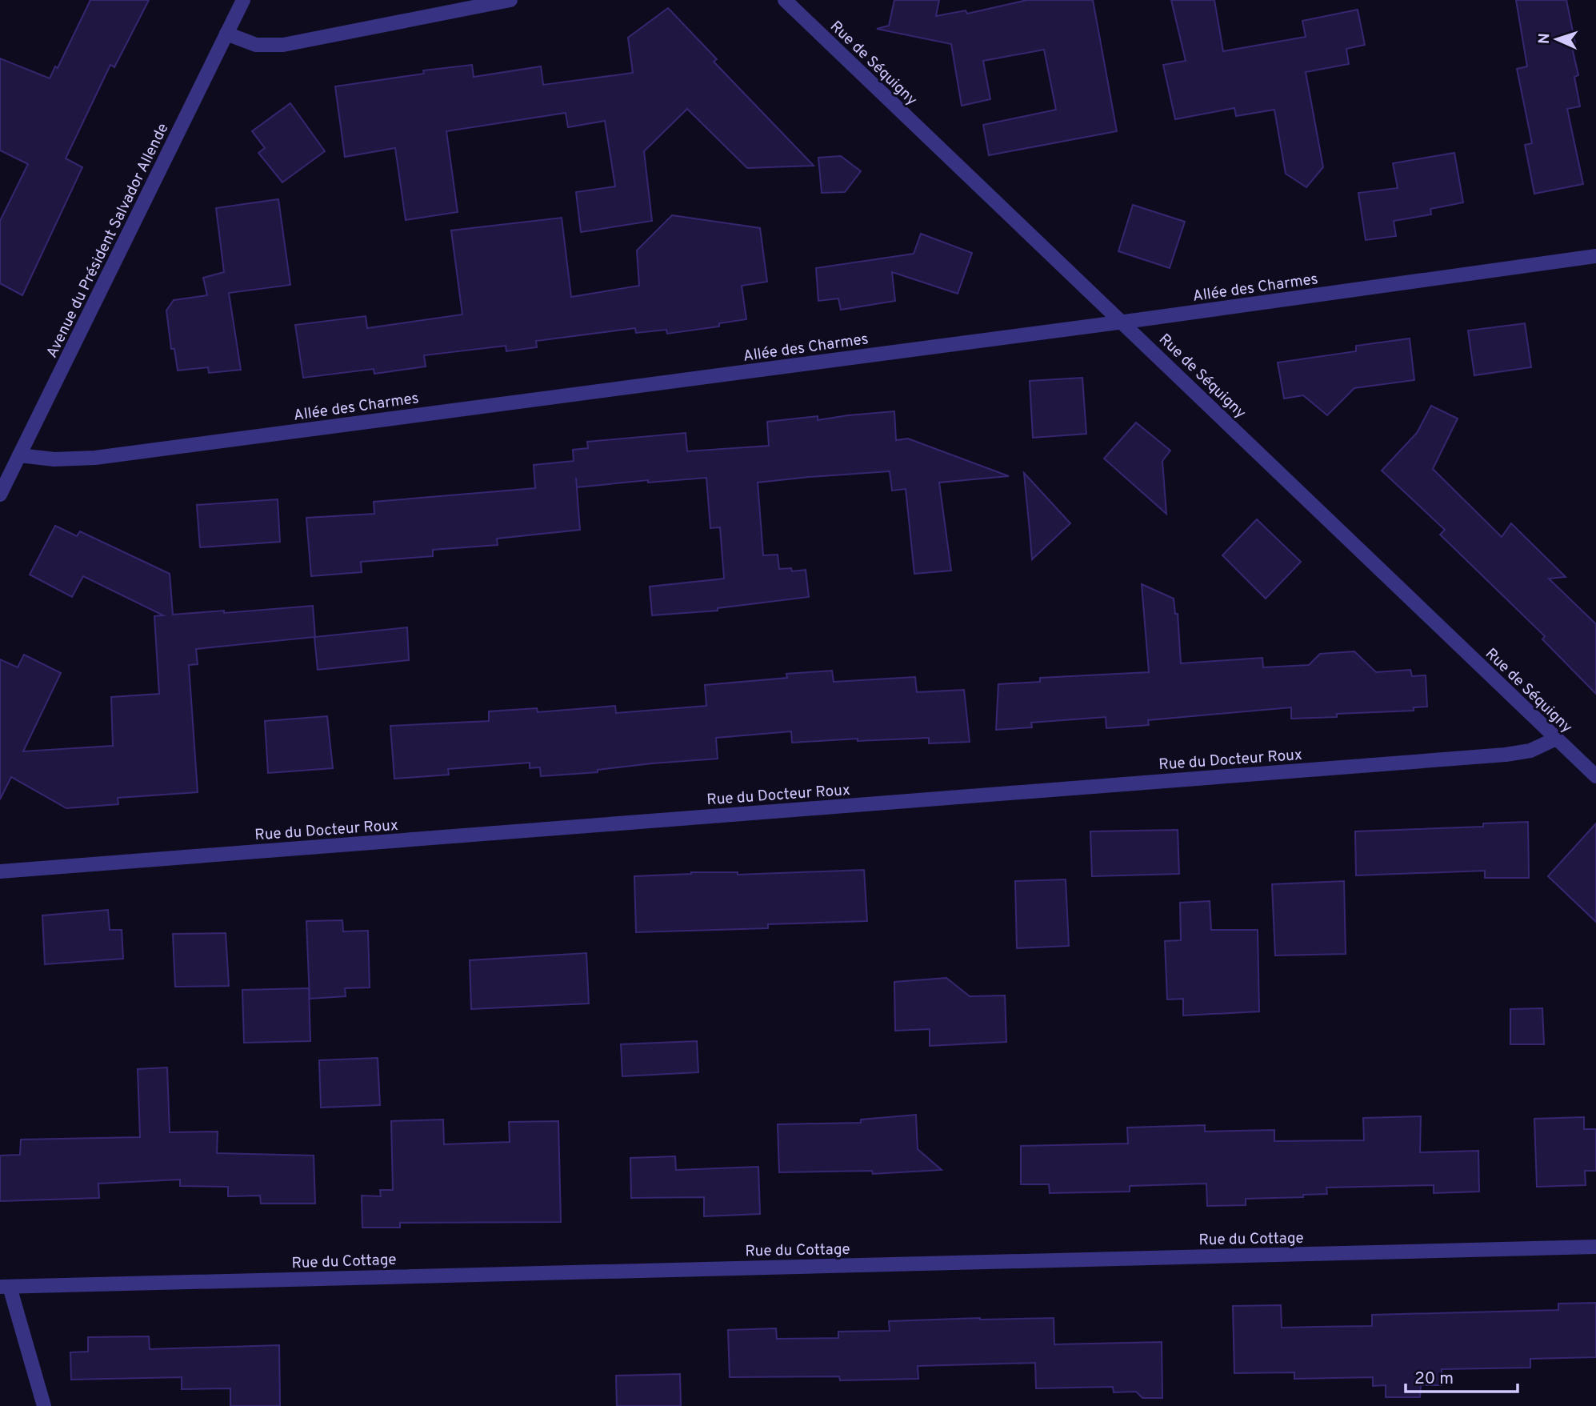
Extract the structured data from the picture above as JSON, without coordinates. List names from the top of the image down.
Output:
{
  "streets": {
    "street": [
      "Rue de Séquigny",
      "Avenue du Président Salvador Allende",
      "Allée des Charmes",
      "Rue du Docteur Roux",
      "Rue du Cottage"
    ]
  },
  "crossings": [
    ["Rue de Séquigny", "Allée des Charmes"],
    ["Rue de Séquigny", "Rue du Docteur Roux"],
    ["Avenue du Président Salvador Allende", "Allée des Charmes"]
  ],
  "scale_bar": "20 m",
  "north": "left"
}
